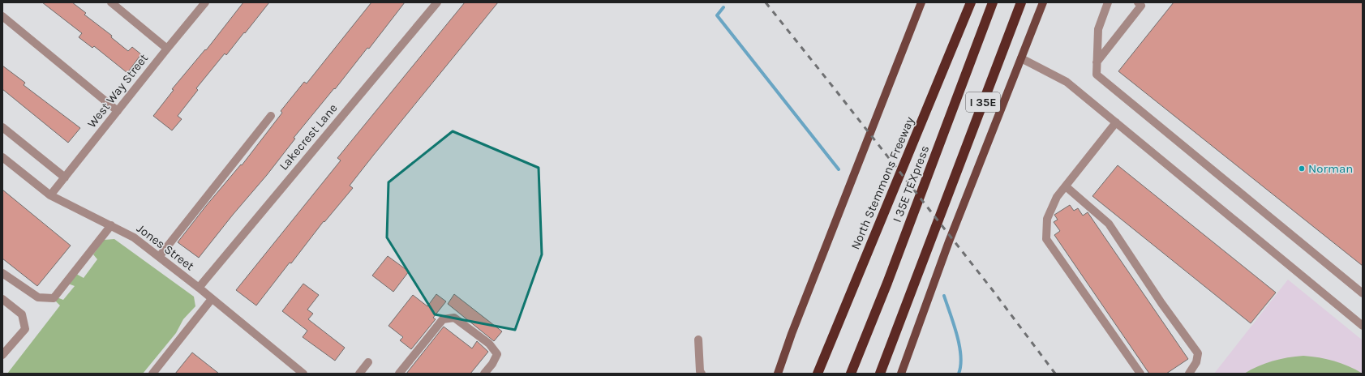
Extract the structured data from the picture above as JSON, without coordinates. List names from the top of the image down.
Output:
{
  "streets": {
    "highway": ["I 35E", "North Stemmons Freeway", "I 35E TEXpress"],
    "street": ["West Way Street", "Lakecrest Lane", "Jones Street"]
  },
  "crossings": [
    ["West Way Street", "Jones Street"],
    ["Lakecrest Lane", "Jones Street"]
  ],
  "places": ["Norman"]
}
